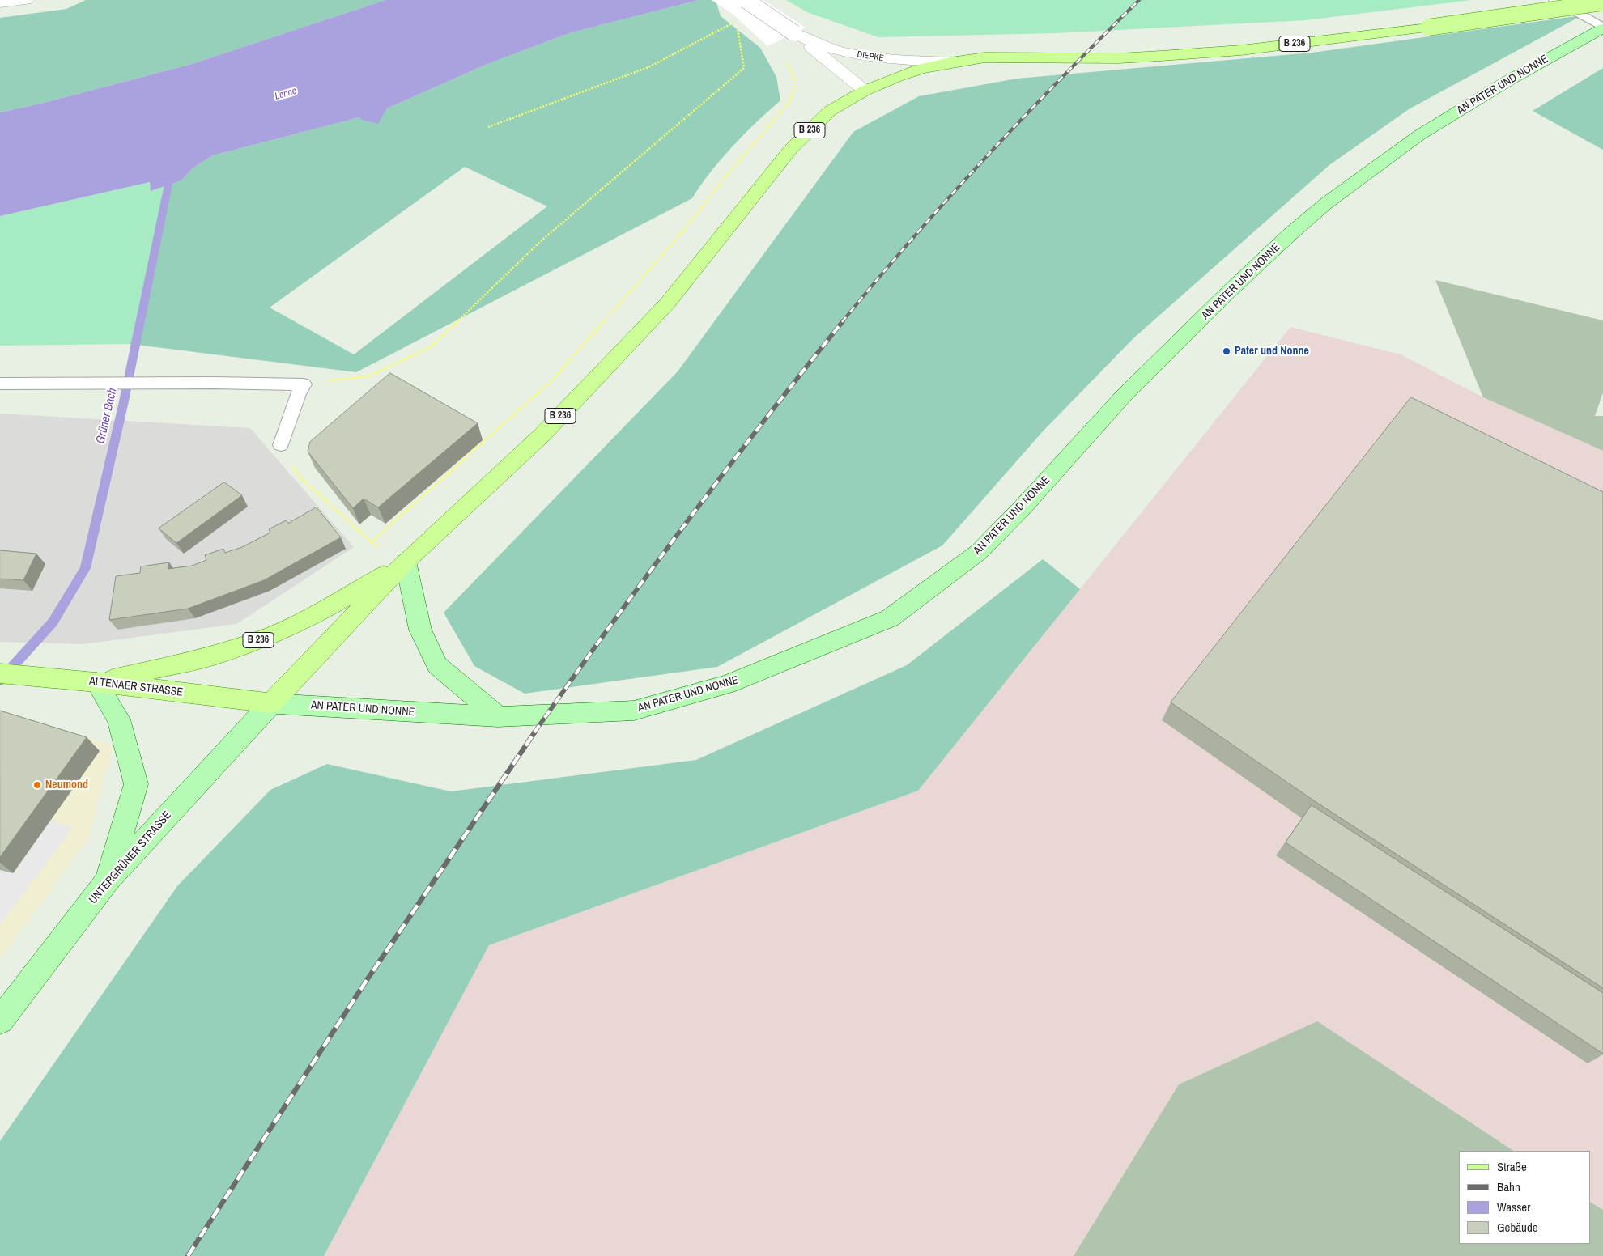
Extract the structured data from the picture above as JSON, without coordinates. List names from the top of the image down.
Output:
{
  "streets": {
    "main road": [
      "B 236",
      "AN PATER UND NONNE",
      "ALTENAER STRASSE",
      "UNTERGRÜNER STRASSE"
    ],
    "street": ["DIEPKE"]
  },
  "crossings": [
    ["B 236", "DIEPKE"],
    ["B 236", "AN PATER UND NONNE"],
    ["B 236", "ALTENAER STRASSE"],
    ["B 236", "UNTERGRÜNER STRASSE"],
    ["AN PATER UND NONNE", "ALTENAER STRASSE"],
    ["AN PATER UND NONNE", "UNTERGRÜNER STRASSE"],
    ["ALTENAER STRASSE", "UNTERGRÜNER STRASSE"]
  ],
  "water": ["Lenne", "Grüner Bach"],
  "places": ["Pater und Nonne", "Neumond"],
  "legend": [
    "Straße",
    "Bahn",
    "Wasser",
    "Gebäude"
  ]
}
